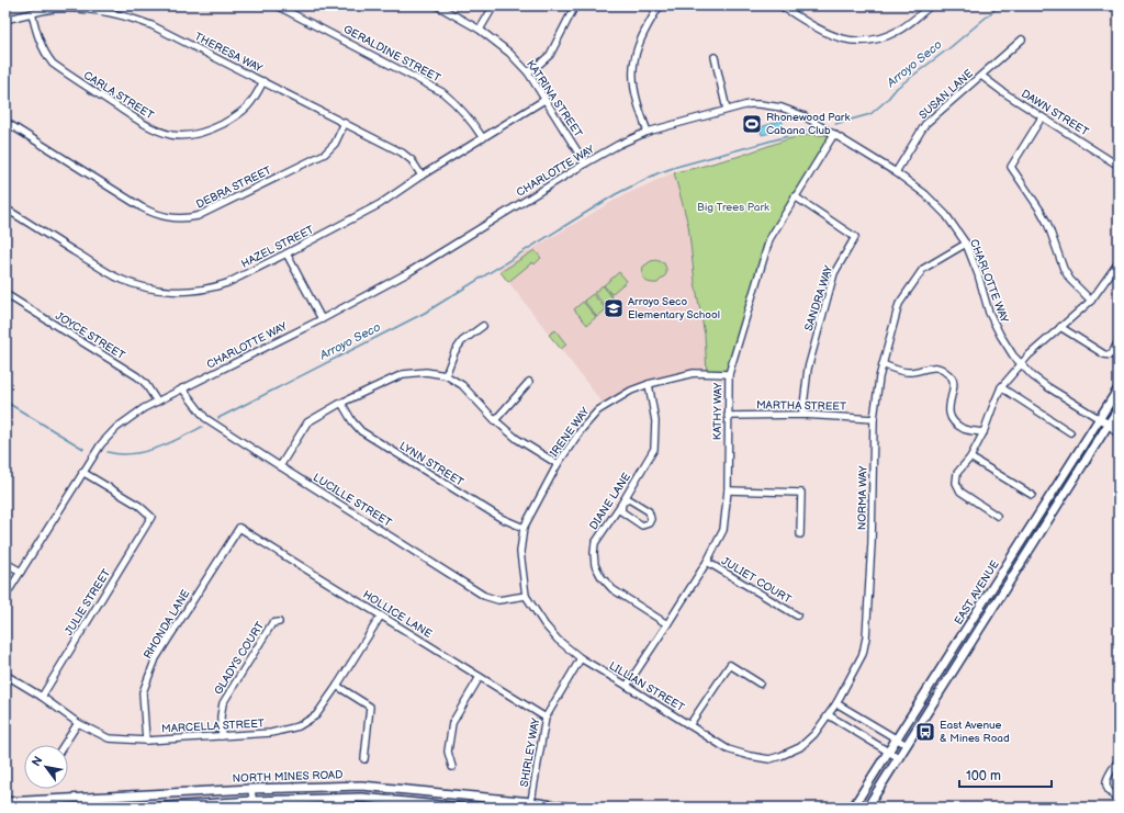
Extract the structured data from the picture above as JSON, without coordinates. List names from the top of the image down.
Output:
{
  "streets": {
    "main road": ["EAST AVENUE", "NORTH MINES ROAD"],
    "street": [
      "THERESA WAY",
      "GERALDINE STREET",
      "SUSAN LANE",
      "CARLA STREET",
      "KATRINA STREET",
      "DAWN STREET",
      "CHARLOTTE WAY",
      "DEBRA STREET",
      "HAZEL STREET",
      "SANDRA WAY",
      "JOYCE STREET",
      "MARTHA STREET",
      "KATHY WAY",
      "IRENE WAY",
      "LYNN STREET",
      "NORMA WAY",
      "LUCILLE STREET",
      "DIANE LANE",
      "JULIET COURT",
      "JULIE STREET",
      "HOLLICE LANE",
      "RHONDA LANE",
      "GLADYS COURT",
      "LILLIAN STREET",
      "MARCELLA STREET",
      "SHIRLEY WAY"
    ]
  },
  "crossings": [
    ["THERESA WAY", "CARLA STREET"],
    ["THERESA WAY", "DEBRA STREET"],
    ["THERESA WAY", "HAZEL STREET"],
    ["GERALDINE STREET", "HAZEL STREET"],
    ["SUSAN LANE", "DAWN STREET"],
    ["SUSAN LANE", "CHARLOTTE WAY"],
    ["KATRINA STREET", "CHARLOTTE WAY"],
    ["KATRINA STREET", "HAZEL STREET"],
    ["CHARLOTTE WAY", "JOYCE STREET"],
    ["CHARLOTTE WAY", "KATHY WAY"],
    ["CHARLOTTE WAY", "NORMA WAY"],
    ["CHARLOTTE WAY", "LUCILLE STREET"],
    ["CHARLOTTE WAY", "EAST AVENUE"],
    ["CHARLOTTE WAY", "JULIE STREET"],
    ["SANDRA WAY", "MARTHA STREET"],
    ["SANDRA WAY", "KATHY WAY"],
    ["MARTHA STREET", "KATHY WAY"],
    ["MARTHA STREET", "NORMA WAY"],
    ["KATHY WAY", "IRENE WAY"],
    ["KATHY WAY", "DIANE LANE"],
    ["KATHY WAY", "JULIET COURT"],
    ["KATHY WAY", "LILLIAN STREET"],
    ["IRENE WAY", "LYNN STREET"],
    ["IRENE WAY", "LUCILLE STREET"],
    ["IRENE WAY", "DIANE LANE"],
    ["IRENE WAY", "LILLIAN STREET"],
    ["NORMA WAY", "LILLIAN STREET"],
    ["LUCILLE STREET", "LILLIAN STREET"],
    ["JULIE STREET", "MARCELLA STREET"],
    ["HOLLICE LANE", "RHONDA LANE"],
    ["HOLLICE LANE", "MARCELLA STREET"],
    ["HOLLICE LANE", "SHIRLEY WAY"],
    ["RHONDA LANE", "MARCELLA STREET"],
    ["GLADYS COURT", "MARCELLA STREET"],
    ["LILLIAN STREET", "SHIRLEY WAY"],
    ["SHIRLEY WAY", "NORTH MINES ROAD"]
  ],
  "water": ["Arroyo Seco"],
  "parks": ["Big Trees Park"],
  "places": {
    "sports": ["Rhonewood Park Cabana Club"],
    "school or university": ["Arroyo Seco Elementary School"],
    "bus stop": ["East Avenue & Mines Road"]
  },
  "scale_bar": "100 m",
  "north": "top left"
}
